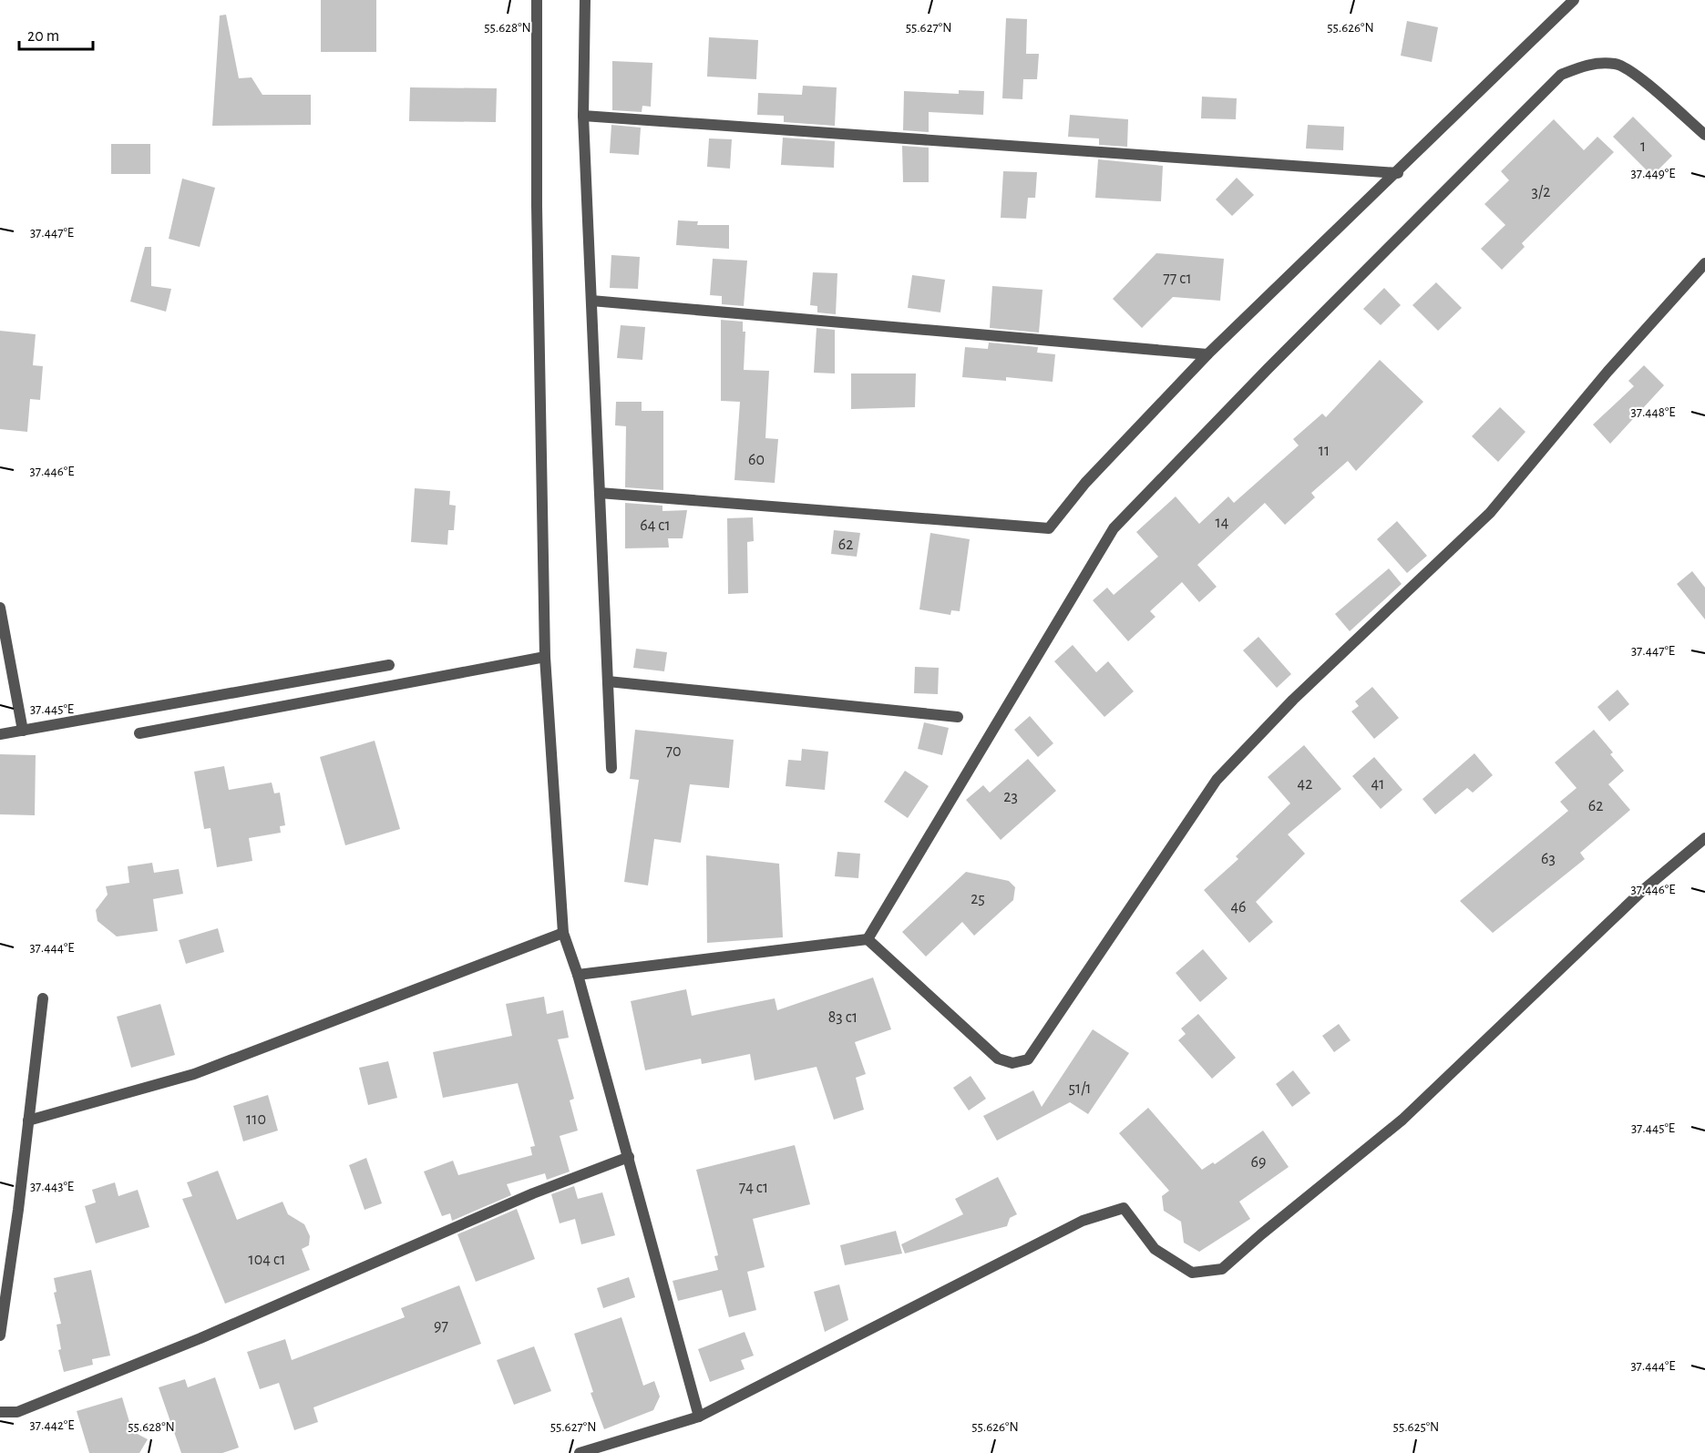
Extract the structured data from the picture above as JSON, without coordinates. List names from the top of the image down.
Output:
{
  "house_numbers": [
    "1",
    "3/2",
    "77 с1",
    "11",
    "60",
    "14",
    "64 с1",
    "62",
    "70",
    "42",
    "41",
    "23",
    "62",
    "63",
    "25",
    "46",
    "83 с1",
    "51/1",
    "110",
    "69",
    "74 с1",
    "104 с1",
    "97"
  ],
  "scale_bar": "20 m",
  "coordinates": [
    "55.628°N",
    "55.627°N",
    "55.626°N",
    "37.449°E",
    "37.447°E",
    "37.448°E",
    "37.446°E",
    "37.445°E",
    "37.444°E",
    "37.443°E",
    "37.442°E",
    "55.625°N"
  ]
}
